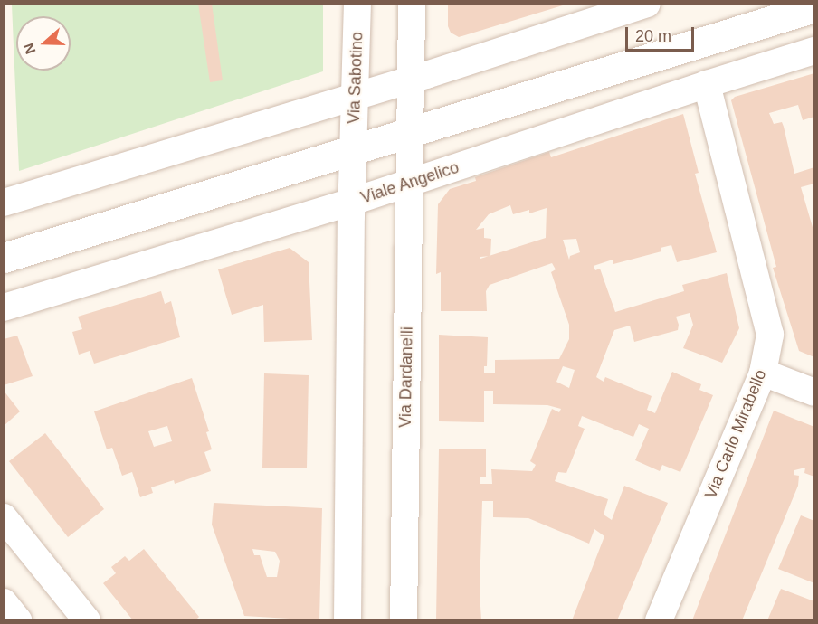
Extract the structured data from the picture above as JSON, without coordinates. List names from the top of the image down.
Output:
{
  "streets": {
    "street": [
      "Via Sabotino",
      "Viale Angelico",
      "Via Dardanelli",
      "Via Carlo Mirabello"
    ]
  },
  "crossings": [
    ["Viale Angelico", "Via Dardanelli"],
    ["Viale Angelico", "Via Carlo Mirabello"]
  ],
  "scale_bar": "20 m",
  "north": "left"
}
